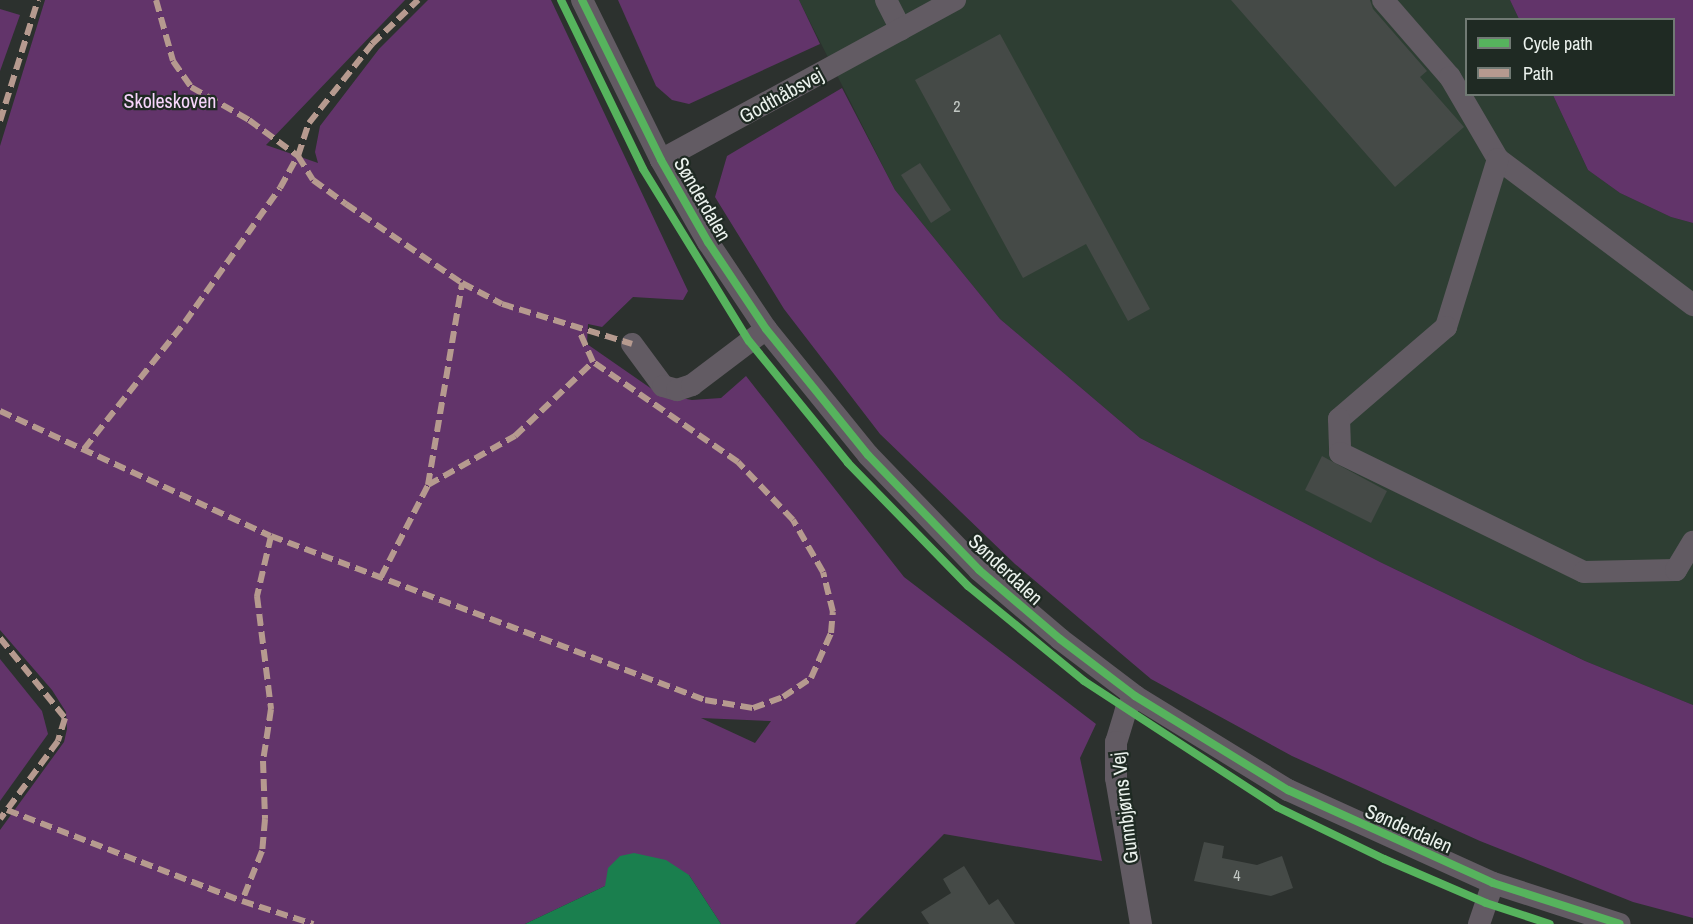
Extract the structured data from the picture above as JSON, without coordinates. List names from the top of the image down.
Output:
{
  "streets": {
    "street": ["Godthåbsvej", "Sønderdalen", "Gunnbjørns Vej"]
  },
  "crossings": [
    ["Godthåbsvej", "Sønderdalen"],
    ["Sønderdalen", "Gunnbjørns Vej"]
  ],
  "parks": ["Skoleskoven"],
  "house_numbers": ["2", "4"],
  "legend": ["Cycle path", "Path"]
}
